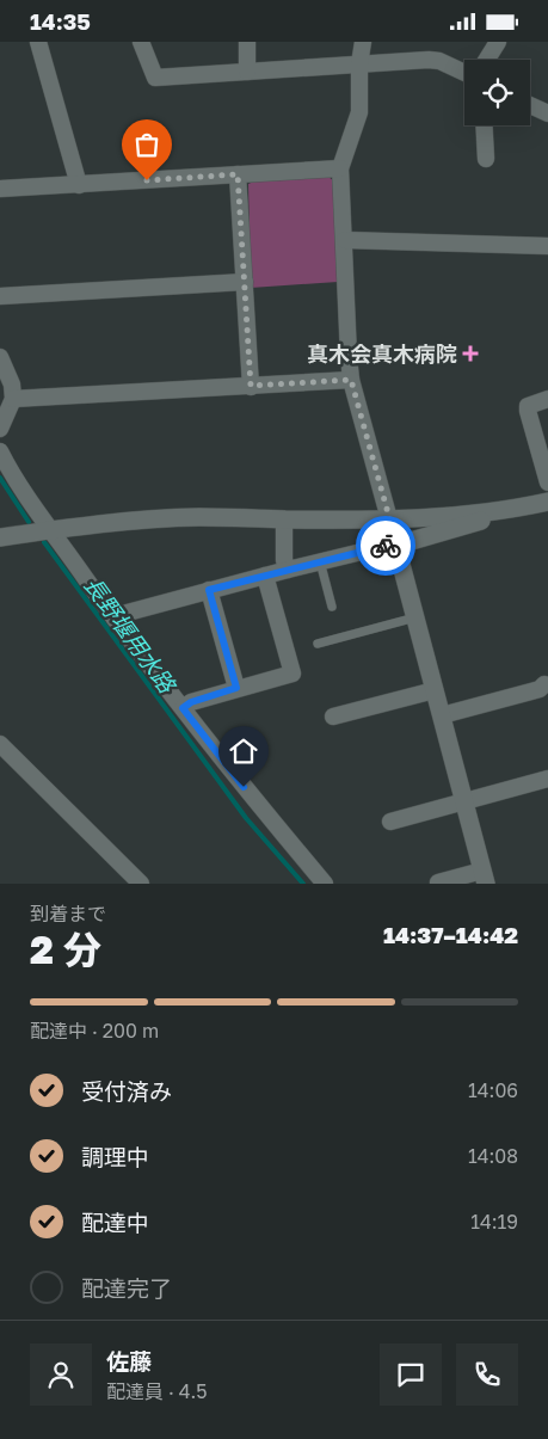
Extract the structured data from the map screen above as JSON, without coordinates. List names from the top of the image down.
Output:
{
  "water": ["長野堰用水路"],
  "places": {
    "health": ["真木会真木病院"]
  },
  "page": {
    "status": "14:35",
    "heading": ["2 分", "到着まで", "14:37–14:42"],
    "panel": ["佐藤", "配達員 · 4.5"],
    "bar": "配達中 · 200 m",
    "list": [
      ["受付済み", "14:06"],
      ["調理中", "14:08"],
      ["配達中", "14:19"],
      "配達完了"
    ]
  }
}
